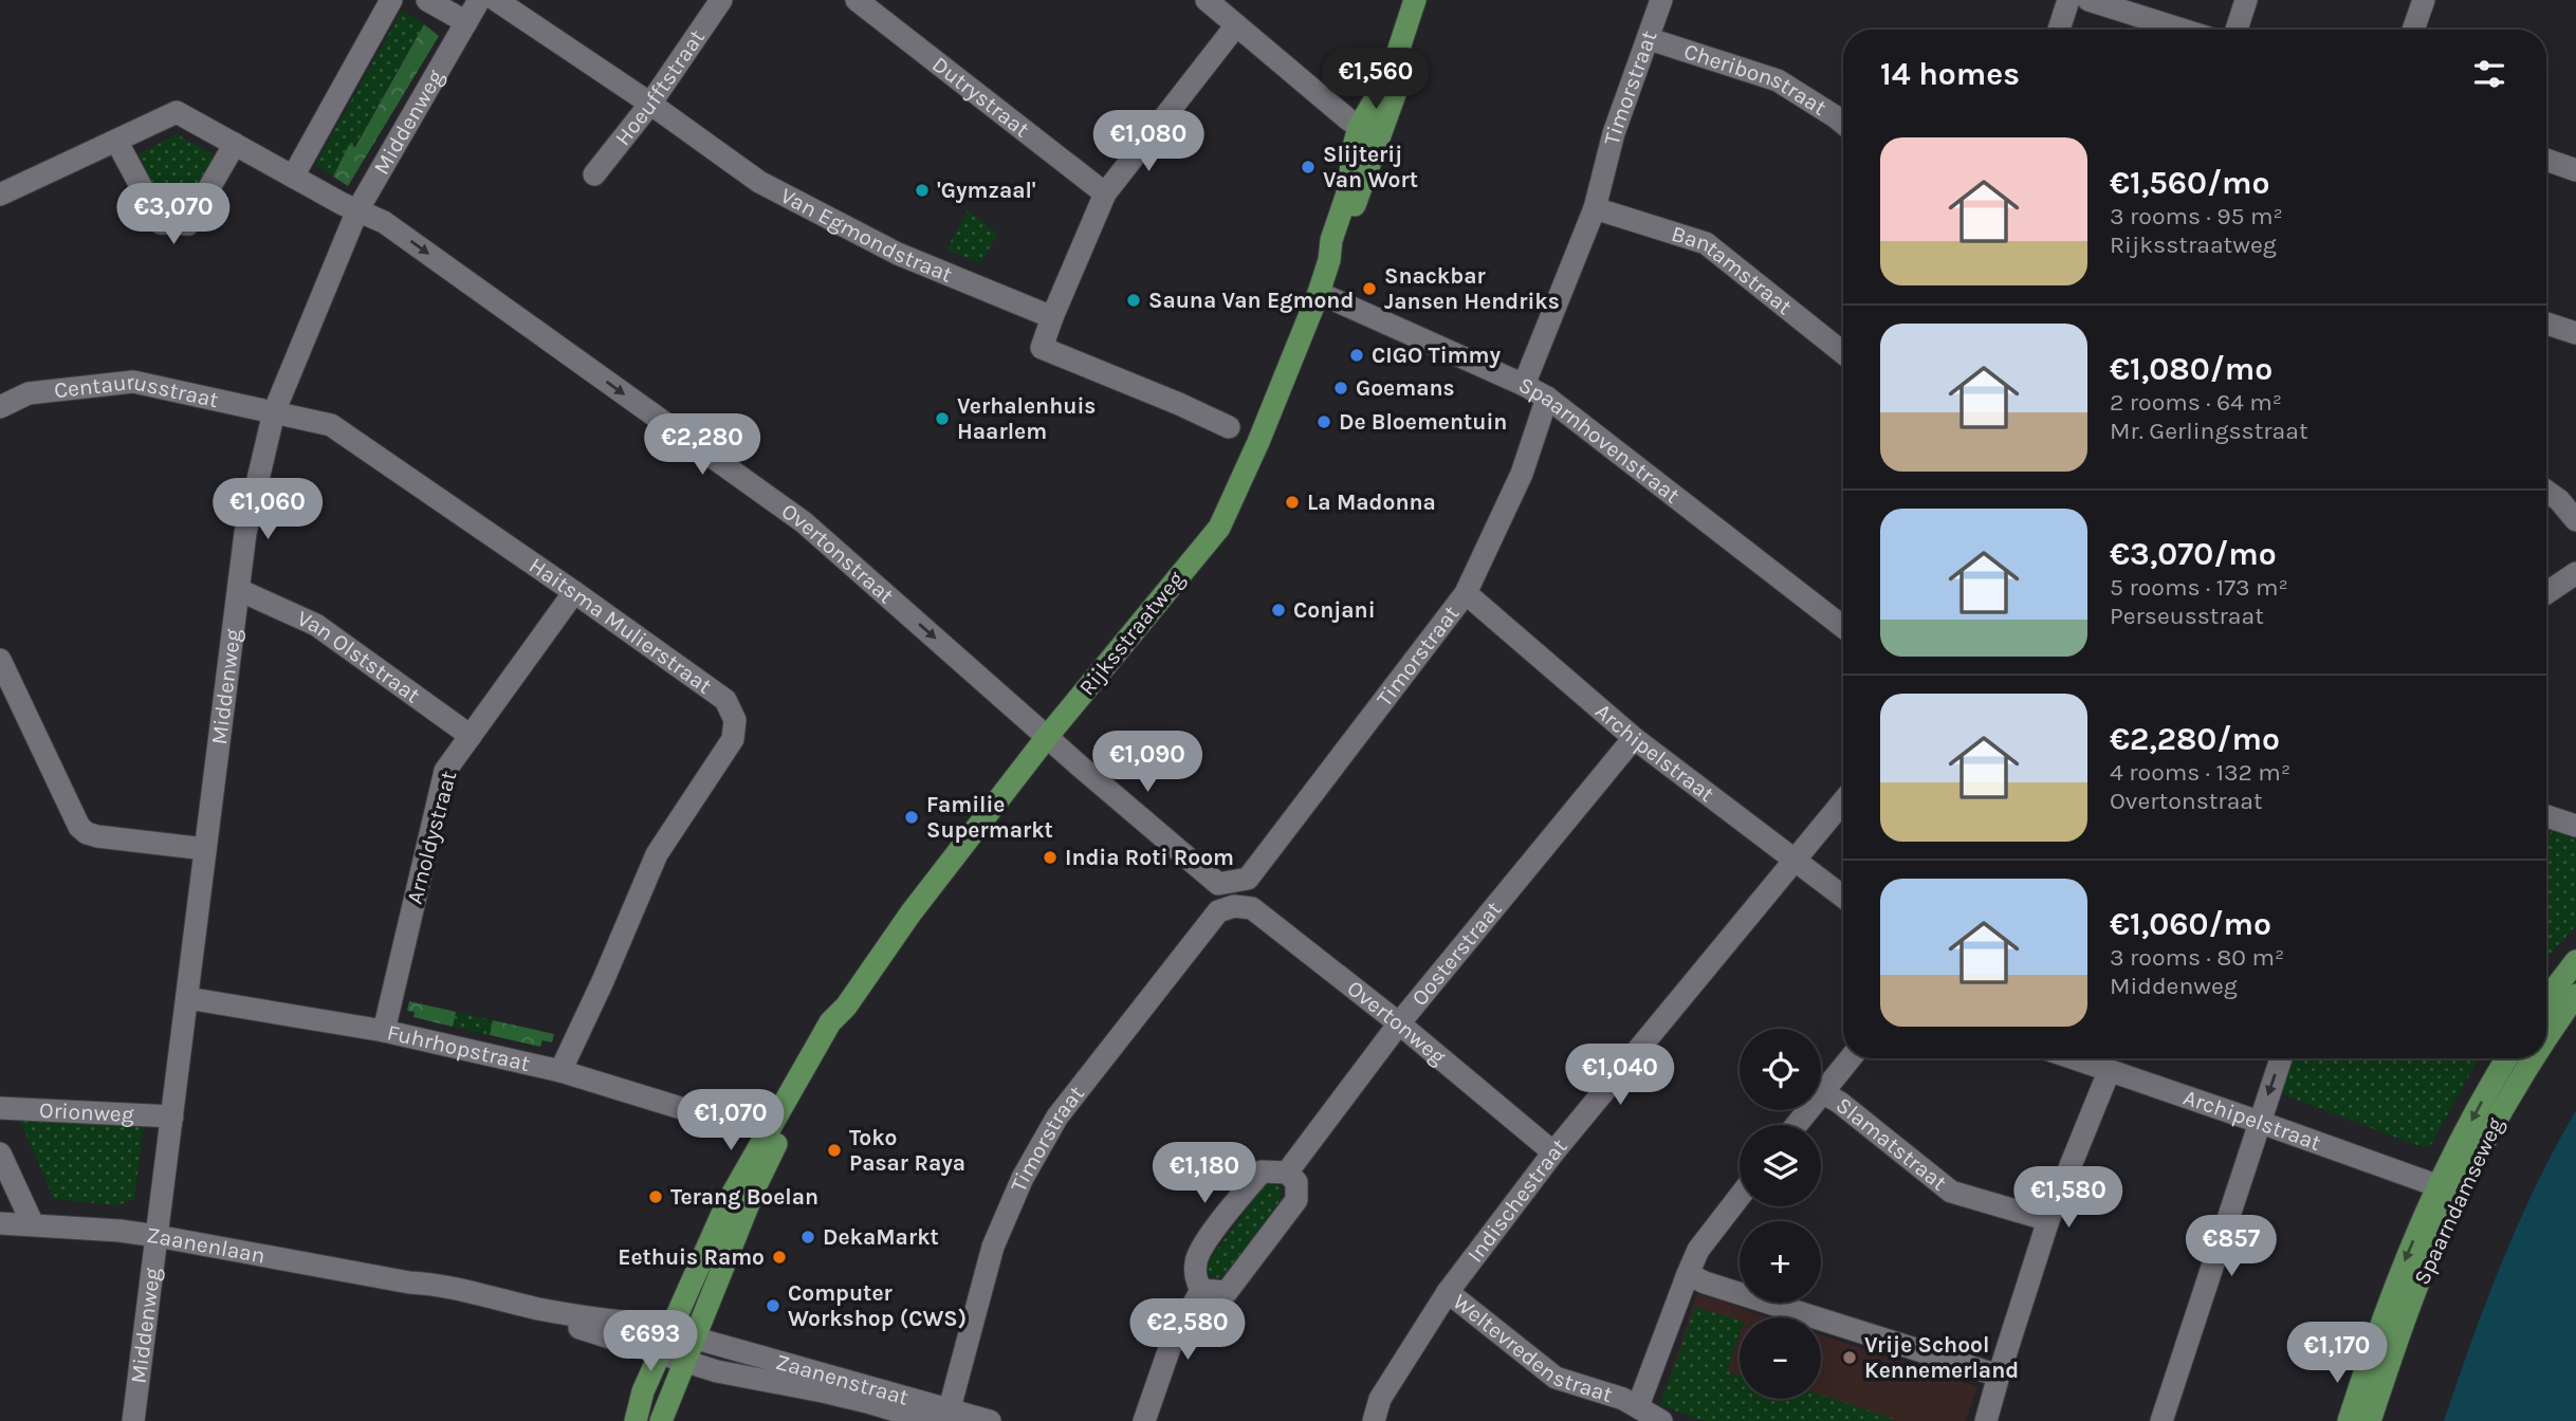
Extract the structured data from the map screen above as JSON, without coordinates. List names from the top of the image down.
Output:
{
  "streets": {
    "main road": ["Rijksstraatweg", "Spaarndamseweg"],
    "street": [
      "Cheribonstraat",
      "Hoeufftstraat",
      "Timorstraat",
      "Dutrystraat",
      "Middenweg",
      "Van Egmondstraat",
      "Bantamstraat",
      "Centaurusstraat",
      "Spaarnhovenstraat",
      "Overtonstraat",
      "Haitsma Mulierstraat",
      "Van Olststraat",
      "Archipelstraat",
      "Arnoldystraat",
      "Oosterstraat",
      "Overtonweg",
      "Fuhrhopstraat",
      "Orionweg",
      "Slamatstraat",
      "Indischestraat",
      "Zaanenlaan",
      "Weltevredenstraat",
      "Zaanenstraat"
    ]
  },
  "crossings": [
    ["Cheribonstraat", "Timorstraat"],
    ["Hoeufftstraat", "Van Egmondstraat"],
    ["Timorstraat", "Bantamstraat"],
    ["Timorstraat", "Spaarnhovenstraat"],
    ["Timorstraat", "Overtonstraat"],
    ["Timorstraat", "Rijksstraatweg"],
    ["Timorstraat", "Archipelstraat"],
    ["Timorstraat", "Overtonweg"],
    ["Timorstraat", "Zaanenstraat"],
    ["Middenweg", "Centaurusstraat"],
    ["Middenweg", "Overtonstraat"],
    ["Middenweg", "Haitsma Mulierstraat"],
    ["Middenweg", "Van Olststraat"],
    ["Middenweg", "Fuhrhopstraat"],
    ["Middenweg", "Orionweg"],
    ["Middenweg", "Zaanenlaan"],
    ["Centaurusstraat", "Haitsma Mulierstraat"],
    ["Spaarnhovenstraat", "Rijksstraatweg"],
    ["Overtonstraat", "Rijksstraatweg"],
    ["Haitsma Mulierstraat", "Arnoldystraat"],
    ["Haitsma Mulierstraat", "Fuhrhopstraat"],
    ["Rijksstraatweg", "Zaanenlaan"],
    ["Rijksstraatweg", "Zaanenstraat"],
    ["Van Olststraat", "Arnoldystraat"],
    ["Archipelstraat", "Oosterstraat"],
    ["Archipelstraat", "Indischestraat"],
    ["Archipelstraat", "Spaarndamseweg"],
    ["Arnoldystraat", "Fuhrhopstraat"],
    ["Oosterstraat", "Overtonweg"],
    ["Overtonweg", "Indischestraat"],
    ["Indischestraat", "Weltevredenstraat"],
    ["Zaanenlaan", "Zaanenstraat"]
  ],
  "one_way": ["Overtonstraat"],
  "places": [
    "Slijterij Van Wort",
    "'Gymzaal'",
    "Snackbar Jansen Hendriks",
    "Sauna Van Egmond",
    "CIGO Timmy",
    "Goemans",
    "Verhalenhuis Haarlem",
    "De Bloementuin",
    "La Madonna",
    "Conjani",
    "Familie Supermarkt",
    "India Roti Room",
    "Toko Pasar Raya",
    "Terang Boelan",
    "DekaMarkt",
    "Eethuis Ramo",
    "Computer Workshop (CWS)",
    "Vrije School Kennemerland"
  ],
  "page": {
    "heading": "14 homes",
    "price": [
      "€1,560",
      "€1,080",
      "€3,070",
      "€2,280",
      "€1,060",
      "€1,090",
      "€1,040",
      "€1,070",
      "€1,180",
      "€1,580",
      "€857",
      "€2,580",
      "€693",
      "€1,170"
    ],
    "list": [
      {
        "name": "€1,560/mo",
        "note": "3 rooms · 95 m² · Rijksstraatweg"
      },
      {
        "name": "€1,080/mo",
        "note": "2 rooms · 64 m² · Mr. Gerlingsstraat"
      },
      {
        "name": "€3,070/mo",
        "note": "5 rooms · 173 m² · Perseusstraat"
      },
      {
        "name": "€2,280/mo",
        "note": "4 rooms · 132 m² · Overtonstraat"
      },
      {
        "name": "€1,060/mo",
        "note": "3 rooms · 80 m² · Middenweg"
      }
    ],
    "map_buttons": ["+", "−"]
  }
}
